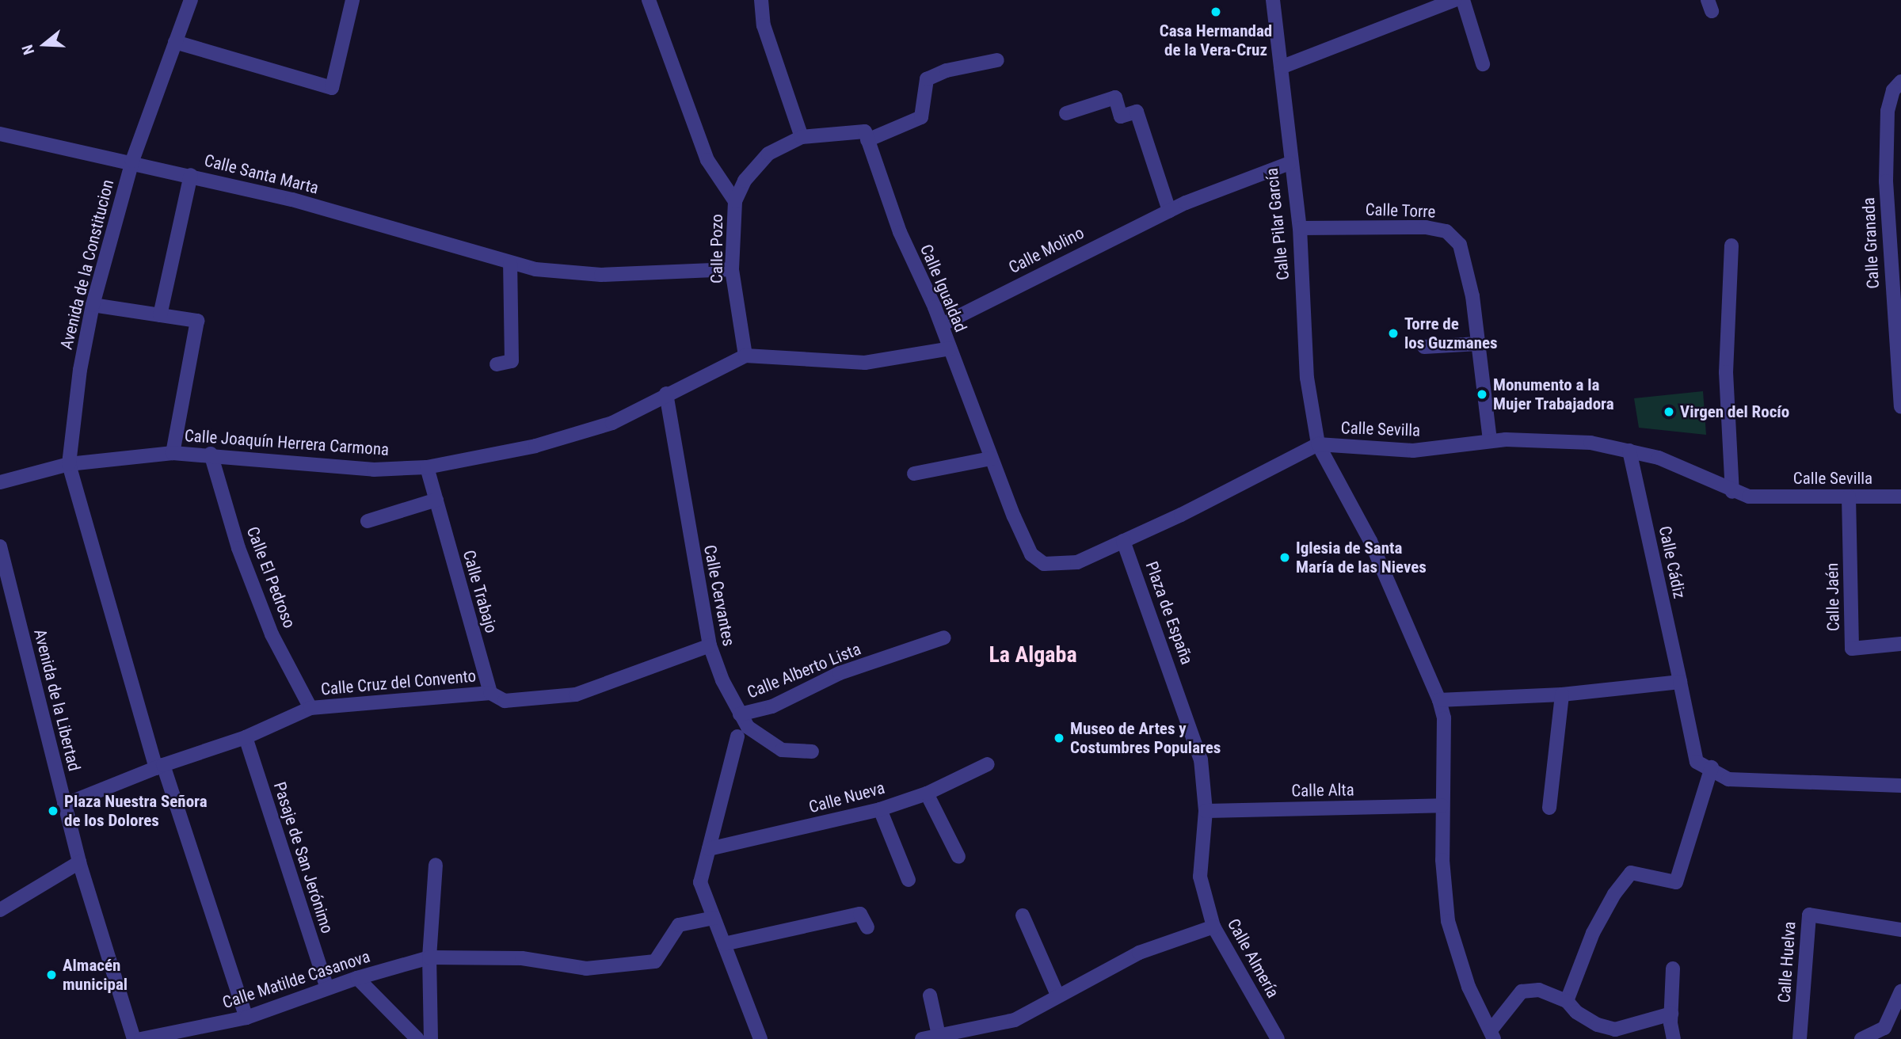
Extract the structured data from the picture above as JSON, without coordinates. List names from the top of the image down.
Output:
{
  "streets": {
    "street": [
      "Calle Santa Marta",
      "Calle Torre",
      "Calle Pilar García",
      "Calle Granada",
      "Calle Pozo",
      "Calle Molino",
      "Avenida de la Constitucion",
      "Calle Igualdad",
      "Calle Sevilla",
      "Calle Joaquín Herrera Carmona",
      "Calle Cádiz",
      "Calle El Pedroso",
      "Calle Trabajo",
      "Calle Cervantes",
      "Calle Jaén",
      "Plaza de España",
      "Calle Alberto Lista",
      "Calle Cruz del Convento",
      "Avenida de la Libertad",
      "Calle Alta",
      "Calle Nueva",
      "Pasaje de San Jerónimo",
      "Calle Almería",
      "Calle Huelva",
      "Calle Matilde Casanova"
    ]
  },
  "crossings": [
    ["Calle Santa Marta", "Calle Pozo"],
    ["Calle Santa Marta", "Avenida de la Constitucion"],
    ["Calle Torre", "Calle Pilar García"],
    ["Calle Torre", "Calle Sevilla"],
    ["Calle Pilar García", "Calle Molino"],
    ["Calle Pilar García", "Calle Sevilla"],
    ["Calle Pilar García", "Calle Alta"],
    ["Calle Pozo", "Calle Igualdad"],
    ["Calle Pozo", "Calle Joaquín Herrera Carmona"],
    ["Calle Molino", "Calle Igualdad"],
    ["Avenida de la Constitucion", "Calle Joaquín Herrera Carmona"],
    ["Avenida de la Constitucion", "Calle Cruz del Convento"],
    ["Avenida de la Constitucion", "Calle Matilde Casanova"],
    ["Calle Igualdad", "Calle Joaquín Herrera Carmona"],
    ["Calle Igualdad", "Plaza de España"],
    ["Calle Sevilla", "Calle Cádiz"],
    ["Calle Sevilla", "Calle Jaén"],
    ["Calle Joaquín Herrera Carmona", "Calle El Pedroso"],
    ["Calle Joaquín Herrera Carmona", "Calle Trabajo"],
    ["Calle Joaquín Herrera Carmona", "Calle Cervantes"],
    ["Calle El Pedroso", "Calle Cruz del Convento"],
    ["Calle Trabajo", "Calle Cruz del Convento"],
    ["Calle Cervantes", "Calle Alberto Lista"],
    ["Calle Cervantes", "Calle Cruz del Convento"],
    ["Plaza de España", "Calle Almería"],
    ["Calle Cruz del Convento", "Avenida de la Libertad"],
    ["Calle Cruz del Convento", "Pasaje de San Jerónimo"],
    ["Calle Alta", "Calle Almería"],
    ["Pasaje de San Jerónimo", "Calle Matilde Casanova"]
  ],
  "districts": ["La Algaba"],
  "places": [
    "Casa Hermandad de la Vera-Cruz",
    "Torre de los Guzmanes",
    "Monumento a la Mujer Trabajadora",
    "Virgen del Rocío",
    "Iglesia de Santa María de las Nieves",
    "Museo de Artes y Costumbres Populares",
    "Plaza Nuestra Señora de los Dolores",
    "Almacén municipal"
  ],
  "north": "left"
}
